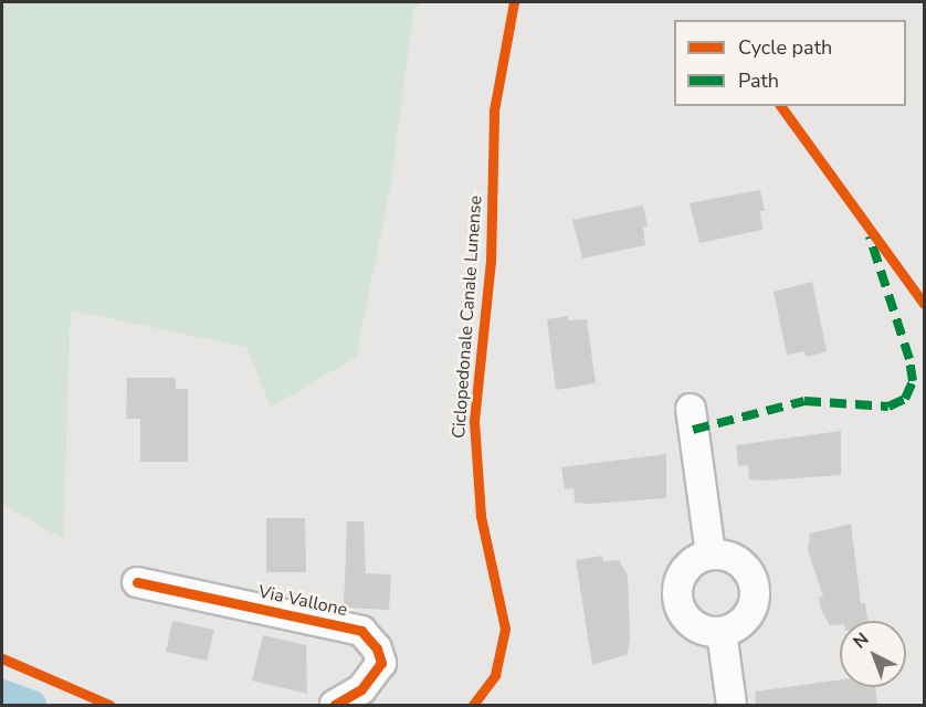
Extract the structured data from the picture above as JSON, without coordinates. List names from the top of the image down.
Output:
{
  "streets": {
    "street": ["Via Vallone"],
    "cycle path": ["Ciclopedonale Canale Lunense"]
  },
  "legend": ["Cycle path", "Path"],
  "north": "top left"
}
